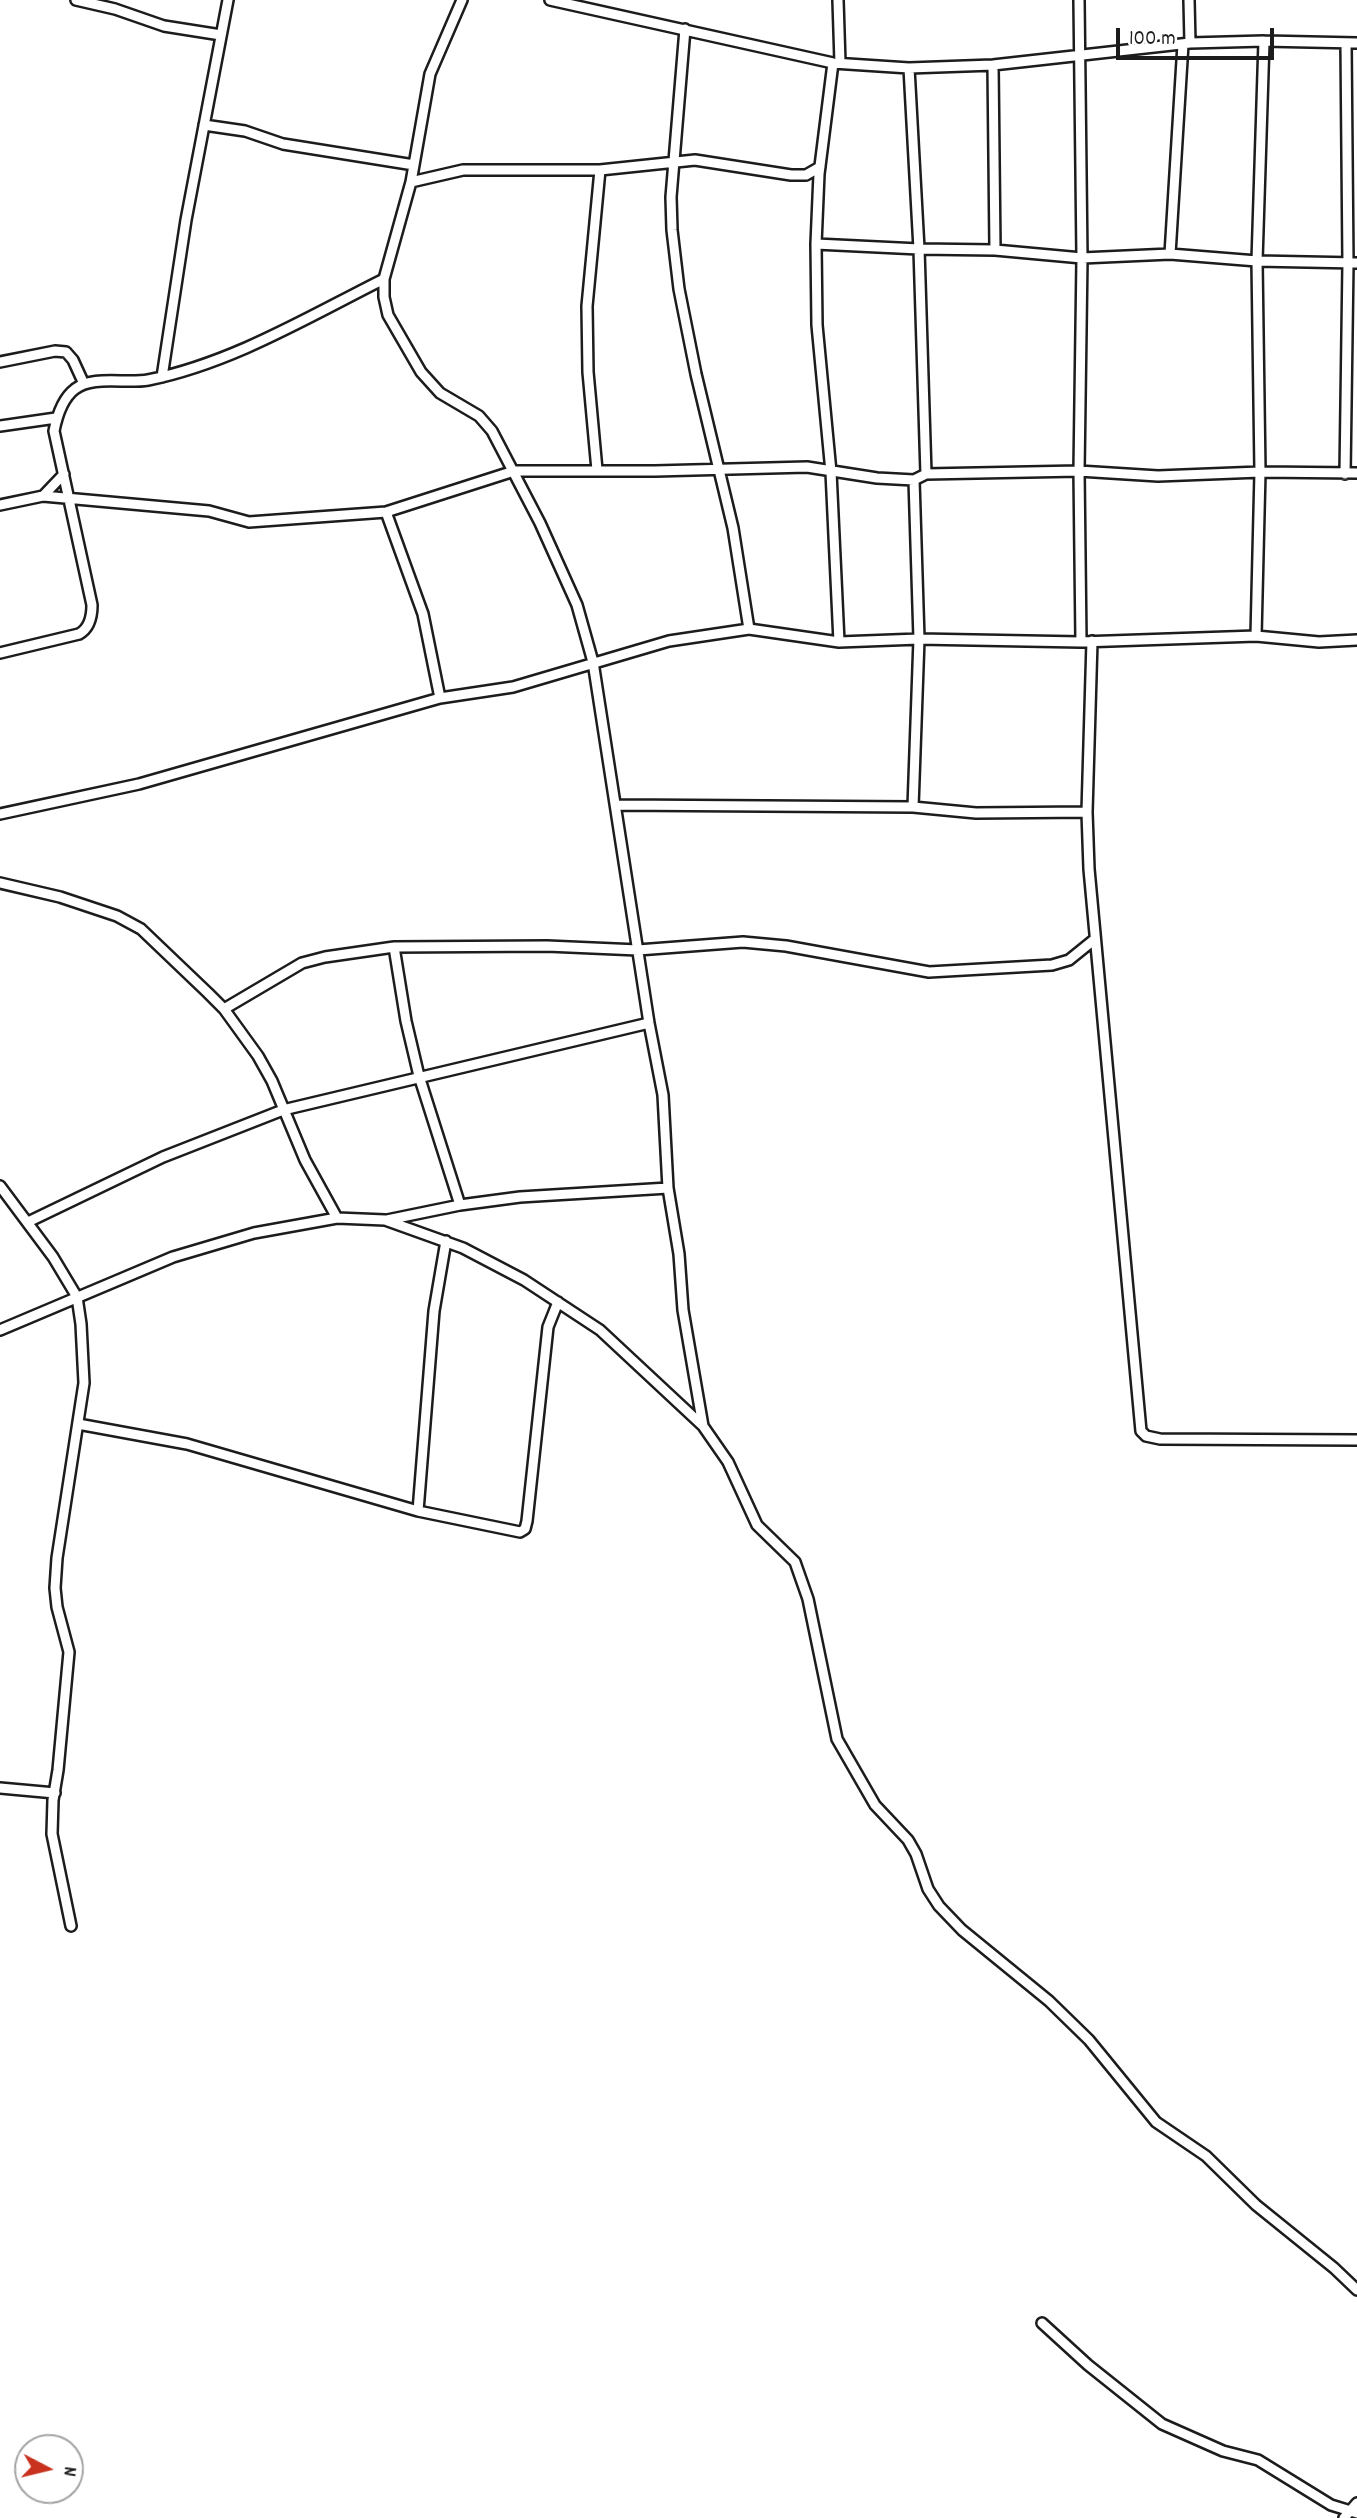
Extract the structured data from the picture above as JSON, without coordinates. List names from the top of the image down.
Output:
{
  "scale_bar": "100 m",
  "north": "right"
}
